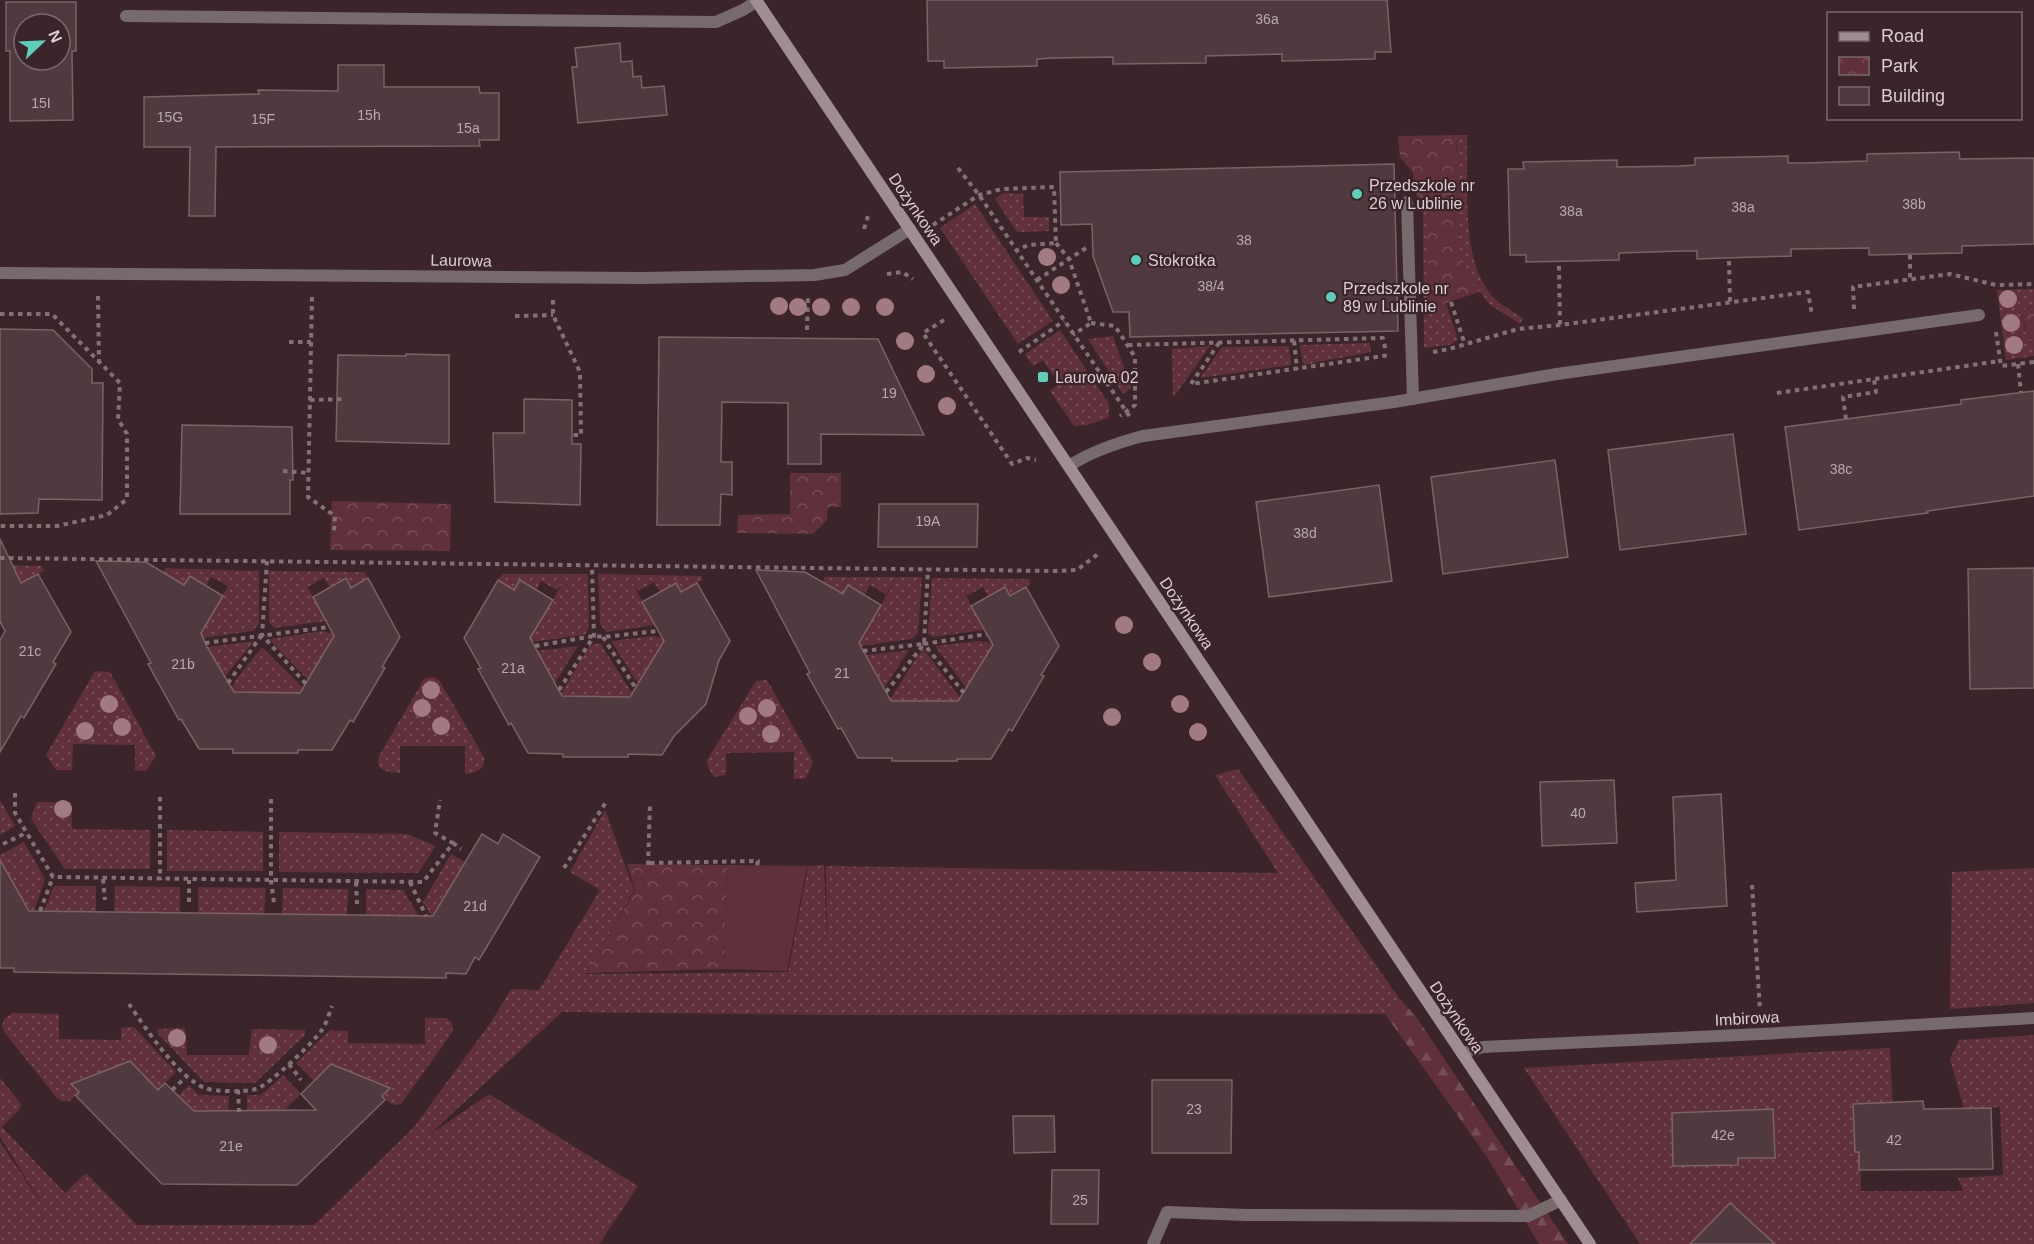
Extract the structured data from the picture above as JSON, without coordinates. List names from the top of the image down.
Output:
{
  "streets": {
    "street": ["Dożynkowa", "Laurowa", "Imbirowa"]
  },
  "crossings": [
    ["Dożynkowa", "Laurowa"],
    ["Dożynkowa", "Imbirowa"]
  ],
  "places": {
    "other": ["Przedszkole nr 26 w Lublinie", "Stokrotka", "Przedszkole nr 89 w Lublinie"],
    "transit": ["Laurowa 02"]
  },
  "house_numbers": [
    "36a",
    "15I",
    "15h",
    "15G",
    "15F",
    "15a",
    "38b",
    "38a",
    "38a",
    "38",
    "38/4",
    "19",
    "38c",
    "19A",
    "38d",
    "21c",
    "21b",
    "21a",
    "21",
    "40",
    "21d",
    "23",
    "42e",
    "42",
    "21e",
    "25"
  ],
  "legend": ["Road", "Park", "Building"],
  "north": "top right"
}
